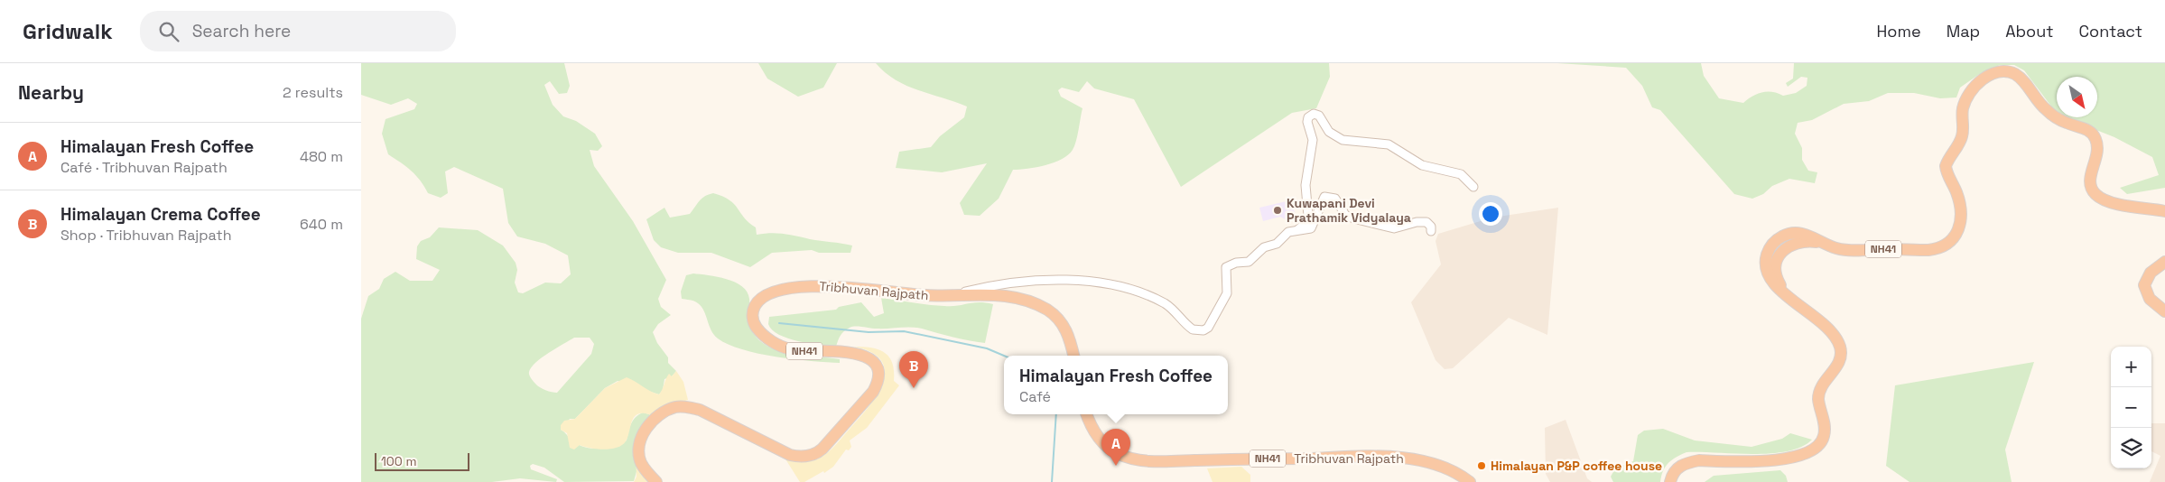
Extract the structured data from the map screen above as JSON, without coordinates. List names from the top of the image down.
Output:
{
  "streets": {
    "highway": ["NH41", "Tribhuvan Rajpath"]
  },
  "places": ["Kuwapani Devi Prathamik Vidyalaya", "Himalayan P&P coffee house"],
  "scale_bar": "100 m",
  "north": "bottom right",
  "page": {
    "header": "Gridwalk",
    "search": "Search here",
    "nav": [
      "Home",
      "Map",
      "About",
      "Contact"
    ],
    "heading": ["Nearby", "2 results"],
    "list": [
      {
        "mark": "A",
        "name": "Himalayan Fresh Coffee",
        "note": "Café · Tribhuvan Rajpath",
        "value": "480 m"
      },
      {
        "mark": "B",
        "name": "Himalayan Crema Coffee",
        "note": "Shop · Tribhuvan Rajpath",
        "value": "640 m"
      }
    ],
    "map_buttons": ["+", "−"],
    "pins": ["B", "A"],
    "popup": ["Himalayan Fresh Coffee", "Café"],
    "scale": "100 m"
  }
}
